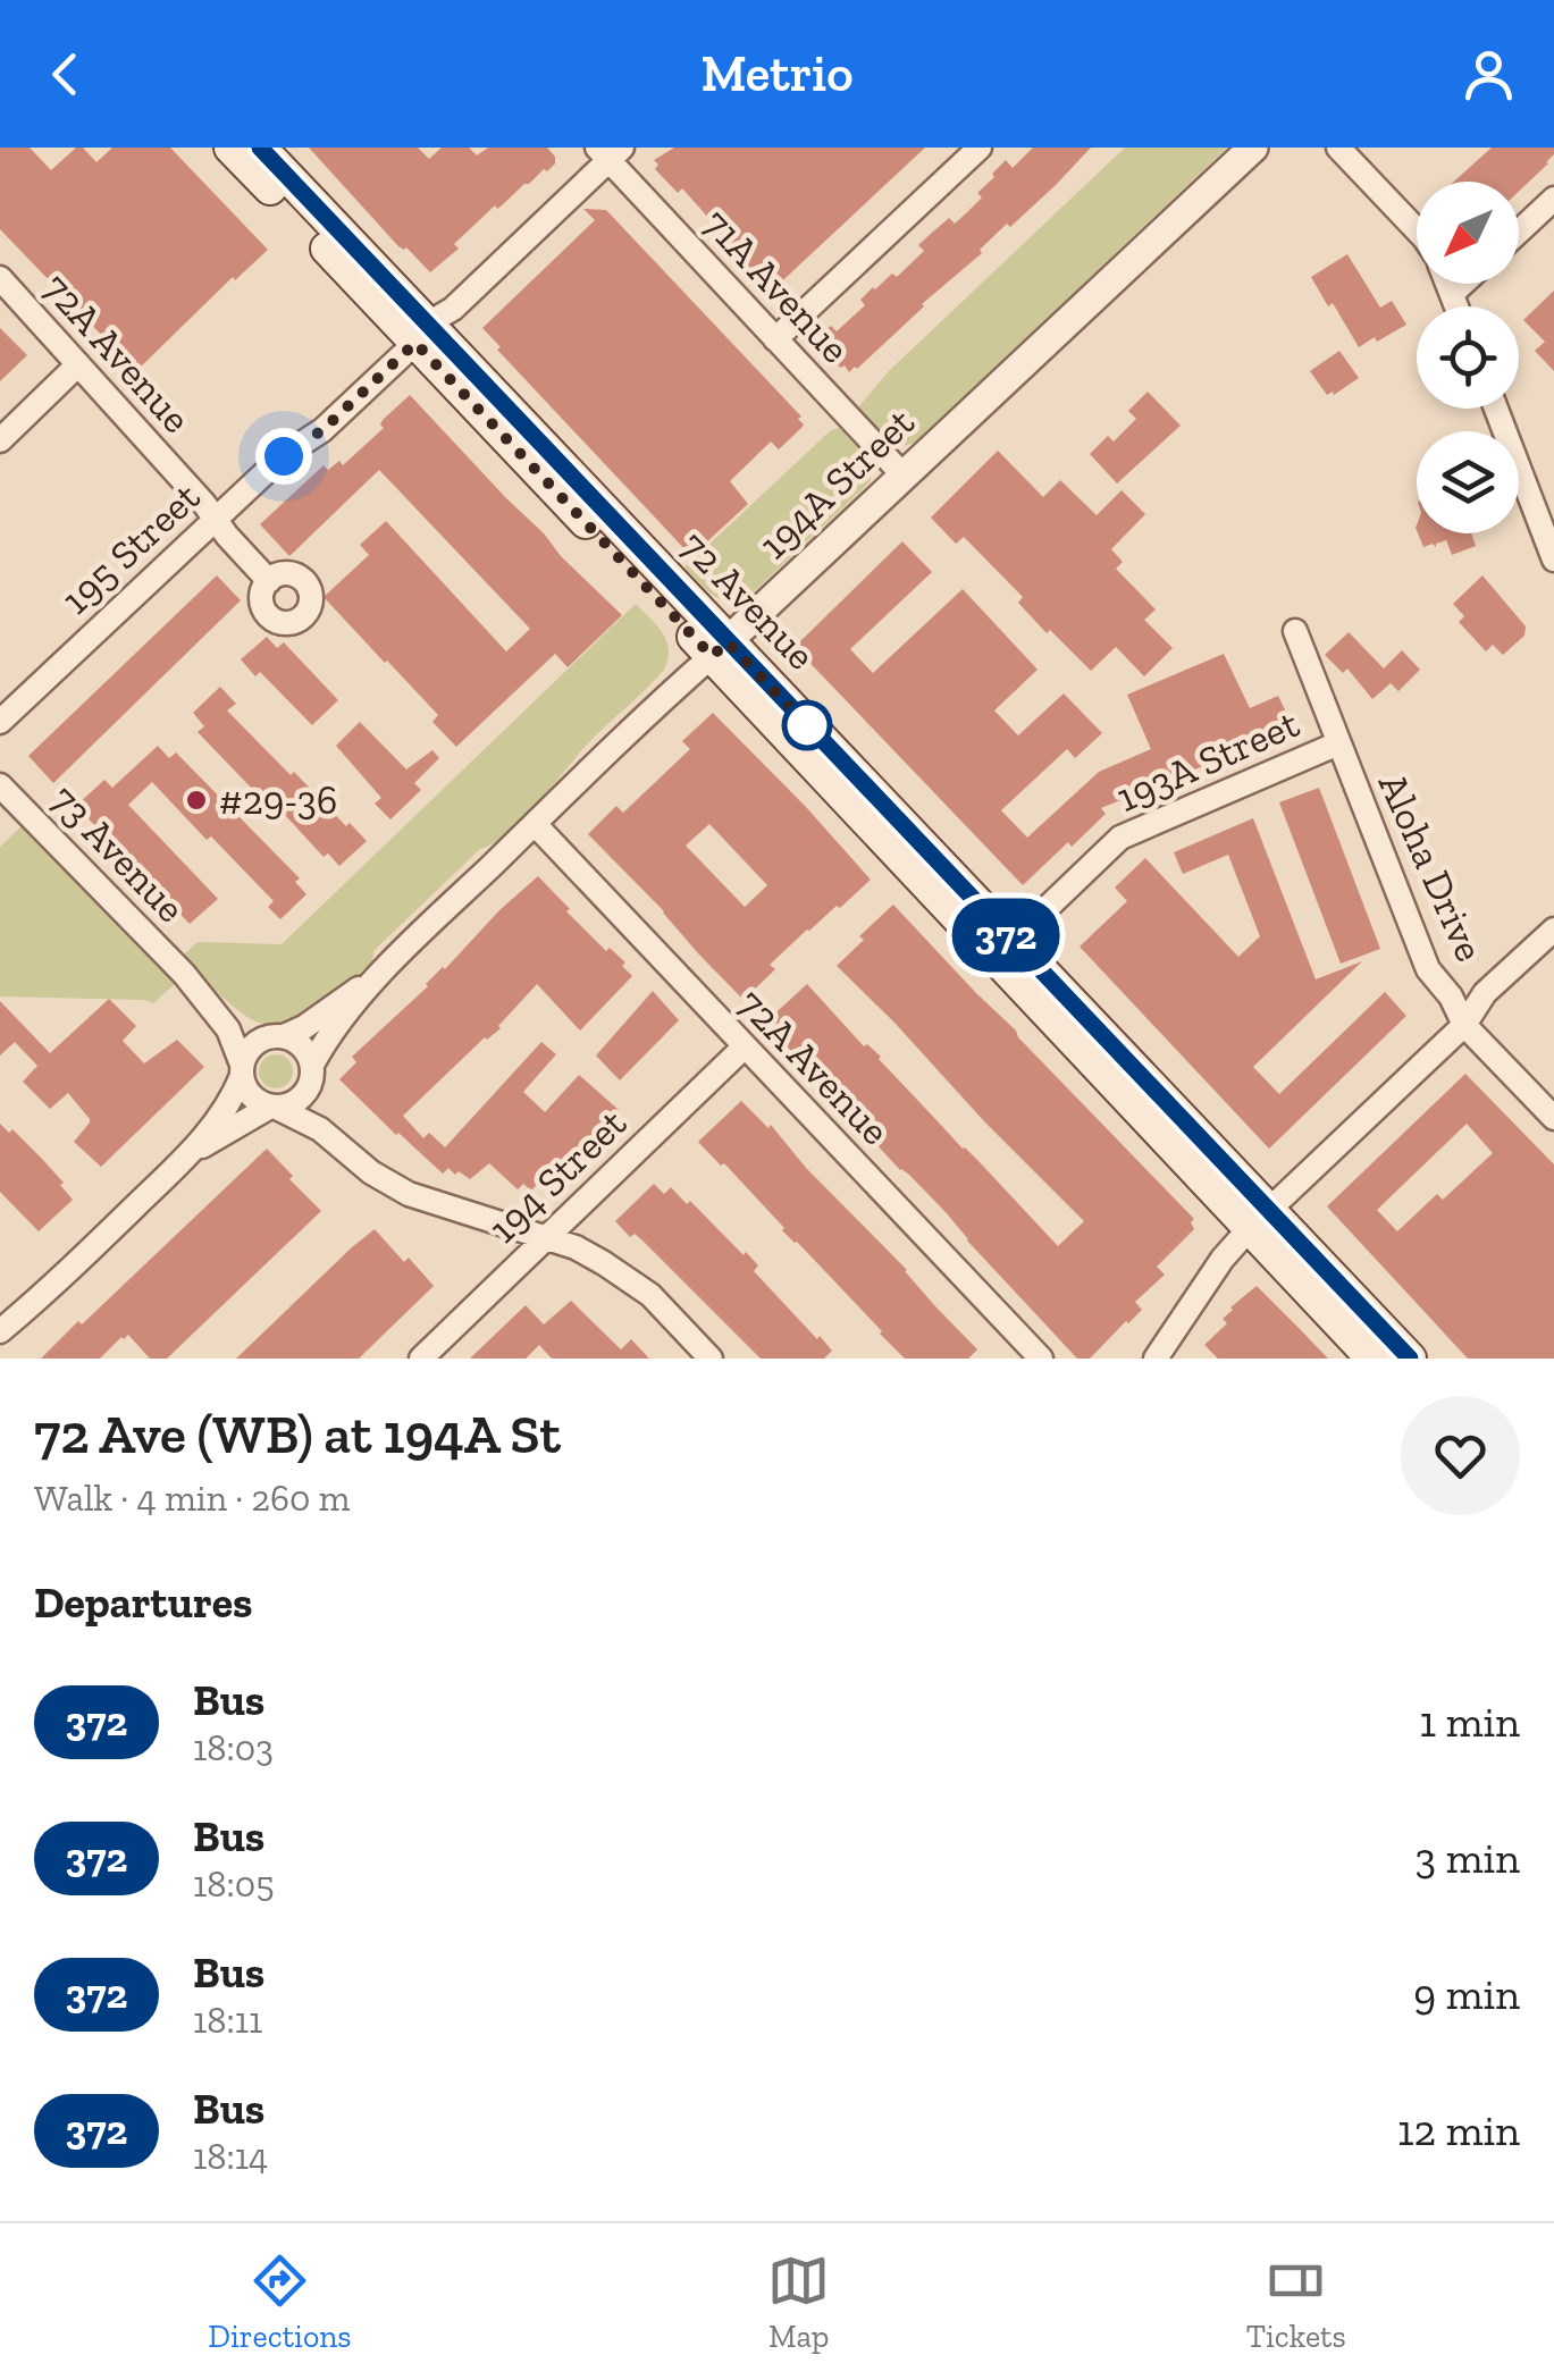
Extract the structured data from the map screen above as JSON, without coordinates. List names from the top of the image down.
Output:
{
  "streets": {
    "main road": ["72 Avenue"],
    "street": [
      "71A Avenue",
      "72A Avenue",
      "194A Street",
      "195 Street",
      "193A Street",
      "73 Avenue",
      "Aloha Drive",
      "194 Street"
    ]
  },
  "crossings": [
    ["71A Avenue", "194A Street"],
    ["71A Avenue", "195 Street"],
    ["72A Avenue", "194A Street"],
    ["72A Avenue", "195 Street"],
    ["72A Avenue", "194 Street"],
    ["194A Street", "72 Avenue"],
    ["194A Street", "73 Avenue"],
    ["195 Street", "72 Avenue"],
    ["72 Avenue", "193A Street"],
    ["193A Street", "Aloha Drive"]
  ],
  "places": ["#29-36"],
  "lines": ["bus line 372"],
  "north": "bottom left",
  "page": {
    "header": "Metrio",
    "on_map": "372",
    "heading": [
      ["72 Ave (WB) at 194A St", "Walk · 4 min · 260 m"],
      "Departures"
    ],
    "list": [
      {
        "mark": "372",
        "name": "Bus",
        "note": "18:03",
        "value": "1 min"
      },
      {
        "mark": "372",
        "name": "Bus",
        "note": "18:05",
        "value": "3 min"
      },
      {
        "mark": "372",
        "name": "Bus",
        "note": "18:11",
        "value": "9 min"
      },
      {
        "mark": "372",
        "name": "Bus",
        "note": "18:14",
        "value": "12 min"
      }
    ],
    "tabs": ["Directions", "Map", "Tickets"]
  }
}
